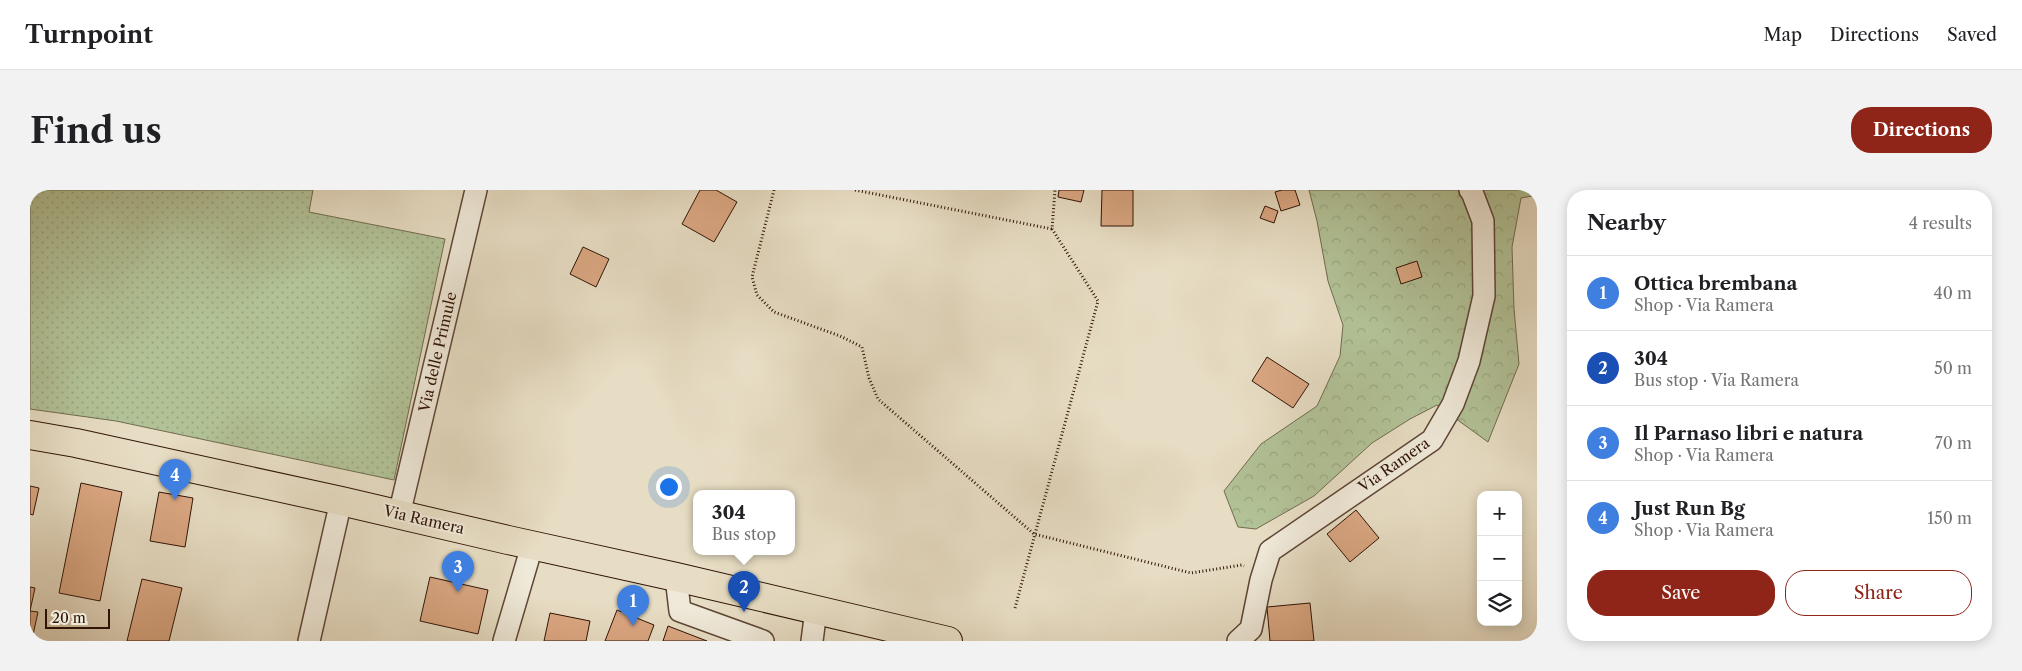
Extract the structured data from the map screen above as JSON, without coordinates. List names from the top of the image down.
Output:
{
  "streets": {
    "main road": ["Via Ramera"],
    "street": ["Via delle Primule"]
  },
  "crossings": [
    ["Via delle Primule", "Via Ramera"]
  ],
  "scale_bar": "20 m",
  "page": {
    "header": "Turnpoint",
    "nav": ["Map", "Directions", "Saved"],
    "buttons": [
      "Directions",
      ["Save", "Share"]
    ],
    "title": "Find us",
    "heading": ["Nearby", "4 results"],
    "list": [
      {
        "mark": "1",
        "name": "Ottica brembana",
        "note": "Shop · Via Ramera",
        "value": "40 m"
      },
      {
        "mark": "2",
        "name": "304",
        "note": "Bus stop · Via Ramera",
        "value": "50 m"
      },
      {
        "mark": "3",
        "name": "Il Parnaso libri e natura",
        "note": "Shop · Via Ramera",
        "value": "70 m"
      },
      {
        "mark": "4",
        "name": "Just Run Bg",
        "note": "Shop · Via Ramera",
        "value": "150 m"
      }
    ],
    "pins": [
      "4",
      "3",
      "2",
      "1"
    ],
    "popup": ["304", "Bus stop"],
    "map_buttons": ["+", "−"],
    "scale": "20 m"
  }
}
